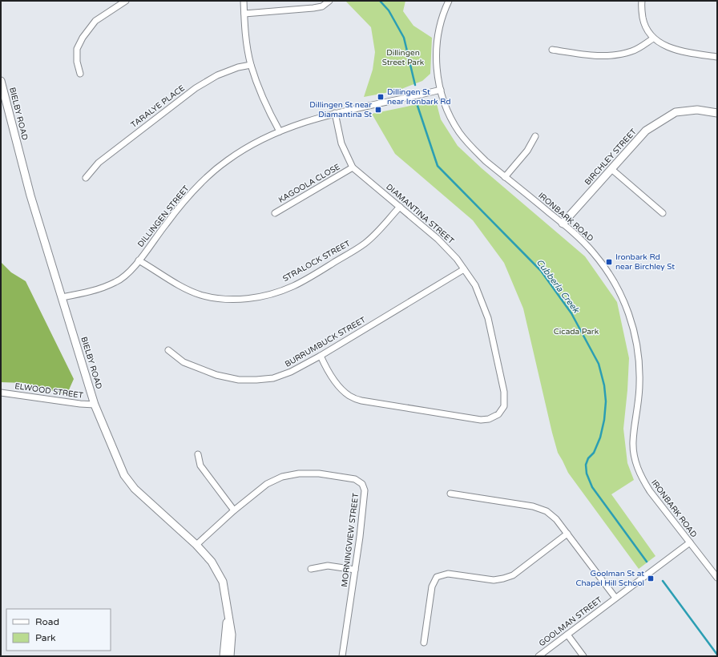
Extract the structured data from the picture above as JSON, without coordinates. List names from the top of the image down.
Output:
{
  "streets": {
    "street": [
      "TARALYE PLACE",
      "BIELBY ROAD",
      "BIRCHLEY STREET",
      "KAGOOLA CLOSE",
      "DIAMANTINA STREET",
      "DILLINGEN STREET",
      "IRONBARK ROAD",
      "STRALOCK STREET",
      "BURRUMBUCK STREET",
      "ELWOOD STREET",
      "MORNINGVIEW STREET",
      "GOOLMAN STREET"
    ]
  },
  "crossings": [
    ["BIELBY ROAD", "DILLINGEN STREET"],
    ["BIELBY ROAD", "ELWOOD STREET"],
    ["BIELBY ROAD", "MORNINGVIEW STREET"],
    ["BIRCHLEY STREET", "IRONBARK ROAD"],
    ["KAGOOLA CLOSE", "DIAMANTINA STREET"],
    ["DIAMANTINA STREET", "DILLINGEN STREET"],
    ["DIAMANTINA STREET", "STRALOCK STREET"],
    ["DIAMANTINA STREET", "BURRUMBUCK STREET"],
    ["DILLINGEN STREET", "IRONBARK ROAD"],
    ["DILLINGEN STREET", "STRALOCK STREET"],
    ["IRONBARK ROAD", "GOOLMAN STREET"]
  ],
  "water": ["Cubberla Creek"],
  "parks": ["Dillingen Street Park", "Cicada Park"],
  "places": {
    "transit": [
      "Dillingen St near Ironbark Rd",
      "Dillingen St near Diamantina St",
      "Ironbark Rd near Birchley St",
      "Goolman St at Chapel Hill School"
    ]
  },
  "legend": ["Road", "Park"]
}
